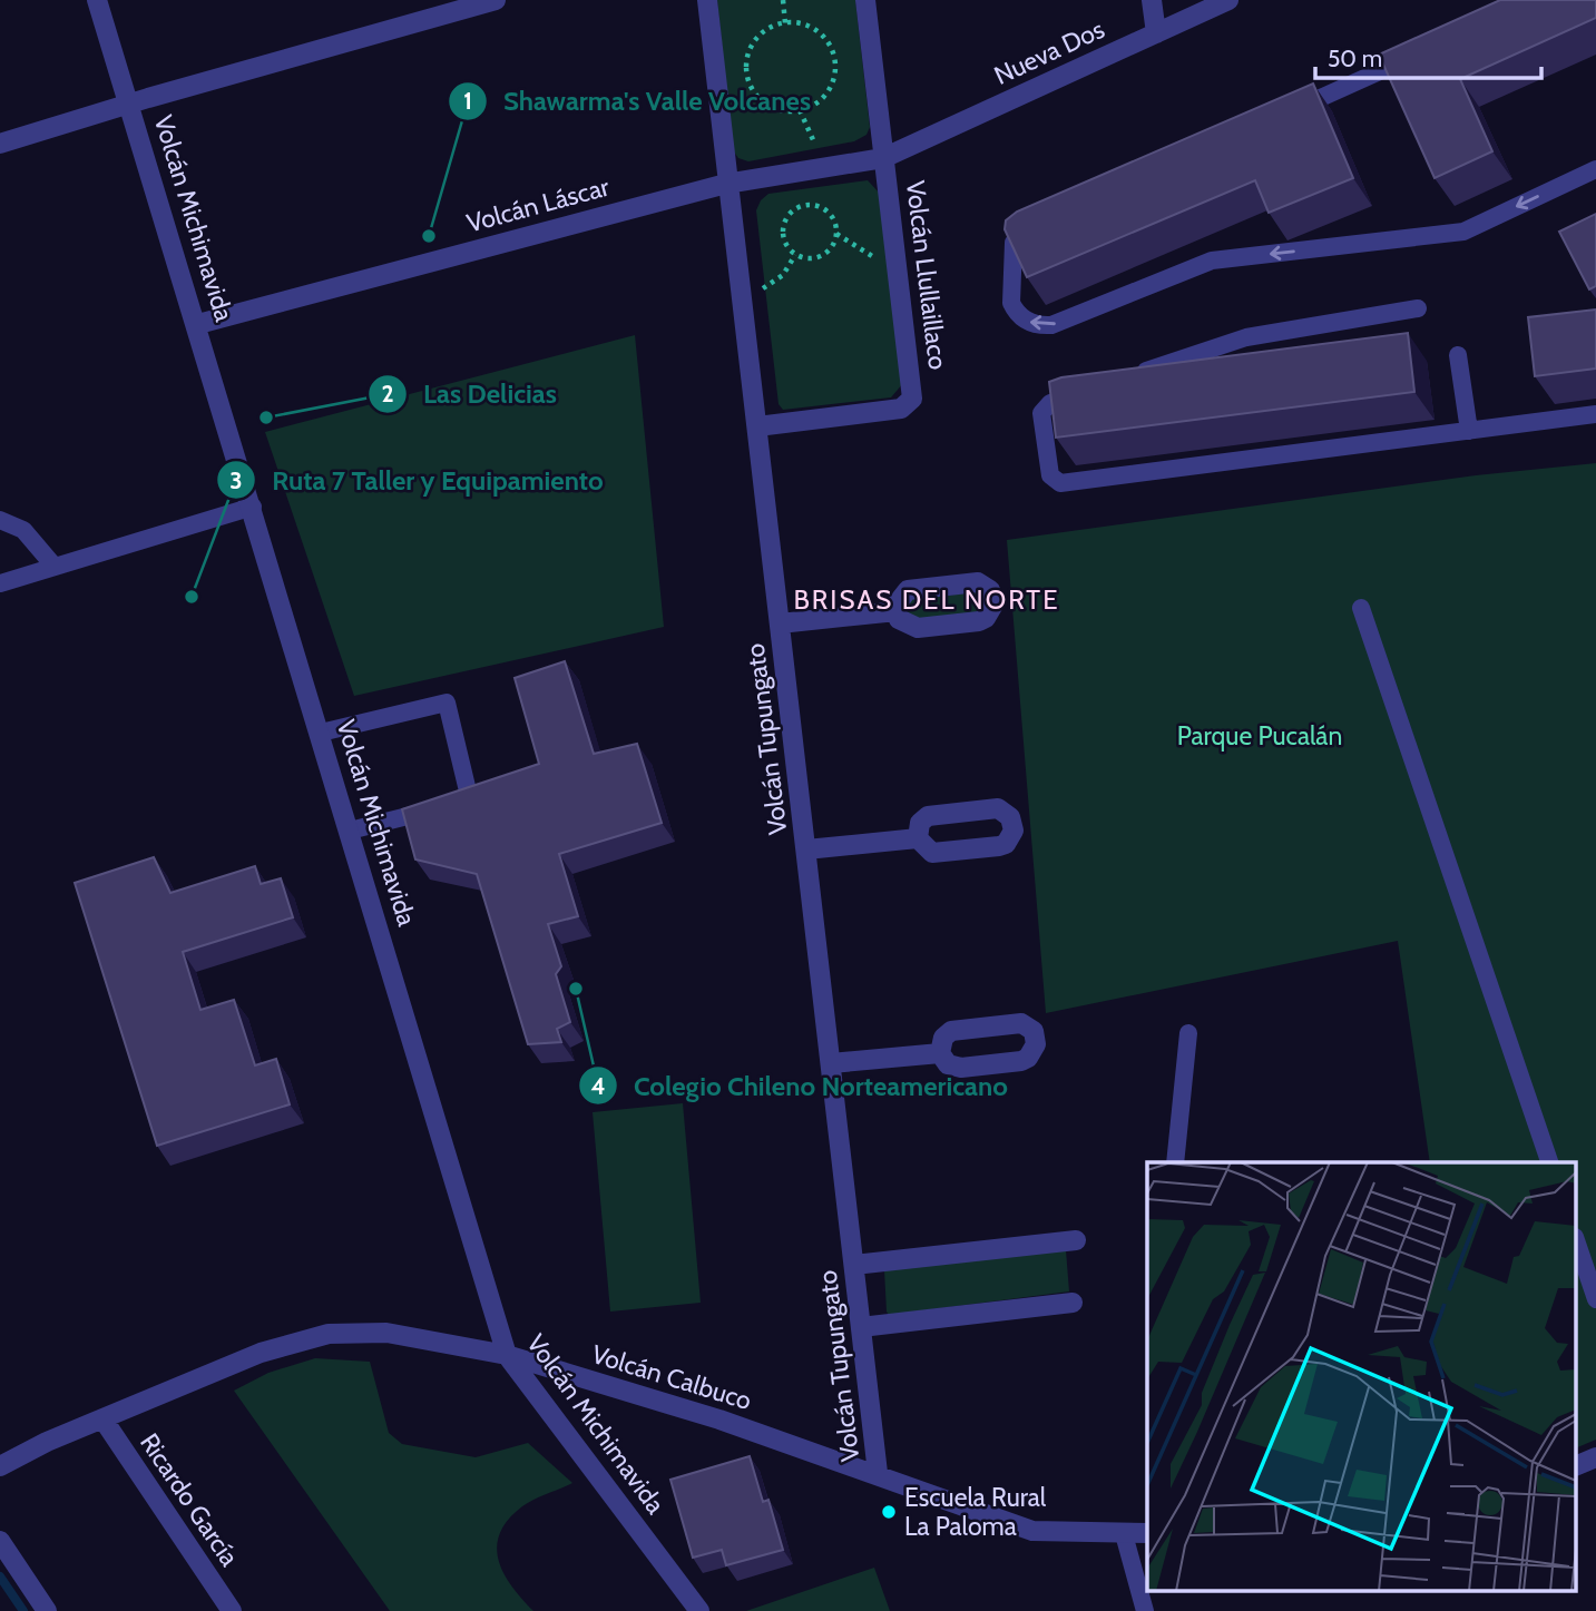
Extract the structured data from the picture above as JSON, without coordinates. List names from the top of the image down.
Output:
{
  "streets": {
    "street": [
      "Nueva Dos",
      "Volcán Láscar",
      "Volcán Michimavida",
      "Volcán Llullaillaco",
      "Volcán Tupungato",
      "Volcán Calbuco",
      "Ricardo García"
    ]
  },
  "crossings": [
    ["Nueva Dos", "Volcán Láscar"],
    ["Nueva Dos", "Volcán Llullaillaco"],
    ["Volcán Láscar", "Volcán Michimavida"],
    ["Volcán Láscar", "Volcán Llullaillaco"],
    ["Volcán Láscar", "Volcán Tupungato"],
    ["Volcán Michimavida", "Volcán Calbuco"],
    ["Volcán Llullaillaco", "Volcán Tupungato"],
    ["Volcán Tupungato", "Volcán Calbuco"],
    ["Volcán Calbuco", "Ricardo García"]
  ],
  "districts": ["BRISAS DEL NORTE"],
  "parks": ["Parque Pucalán"],
  "places": [
    "Shawarma's Valle Volcanes",
    "Las Delicias",
    "Ruta 7 Taller y Equipamiento",
    "Colegio Chileno Norteamericano",
    "Escuela Rural La Paloma"
  ],
  "scale_bar": "50 m"
}
